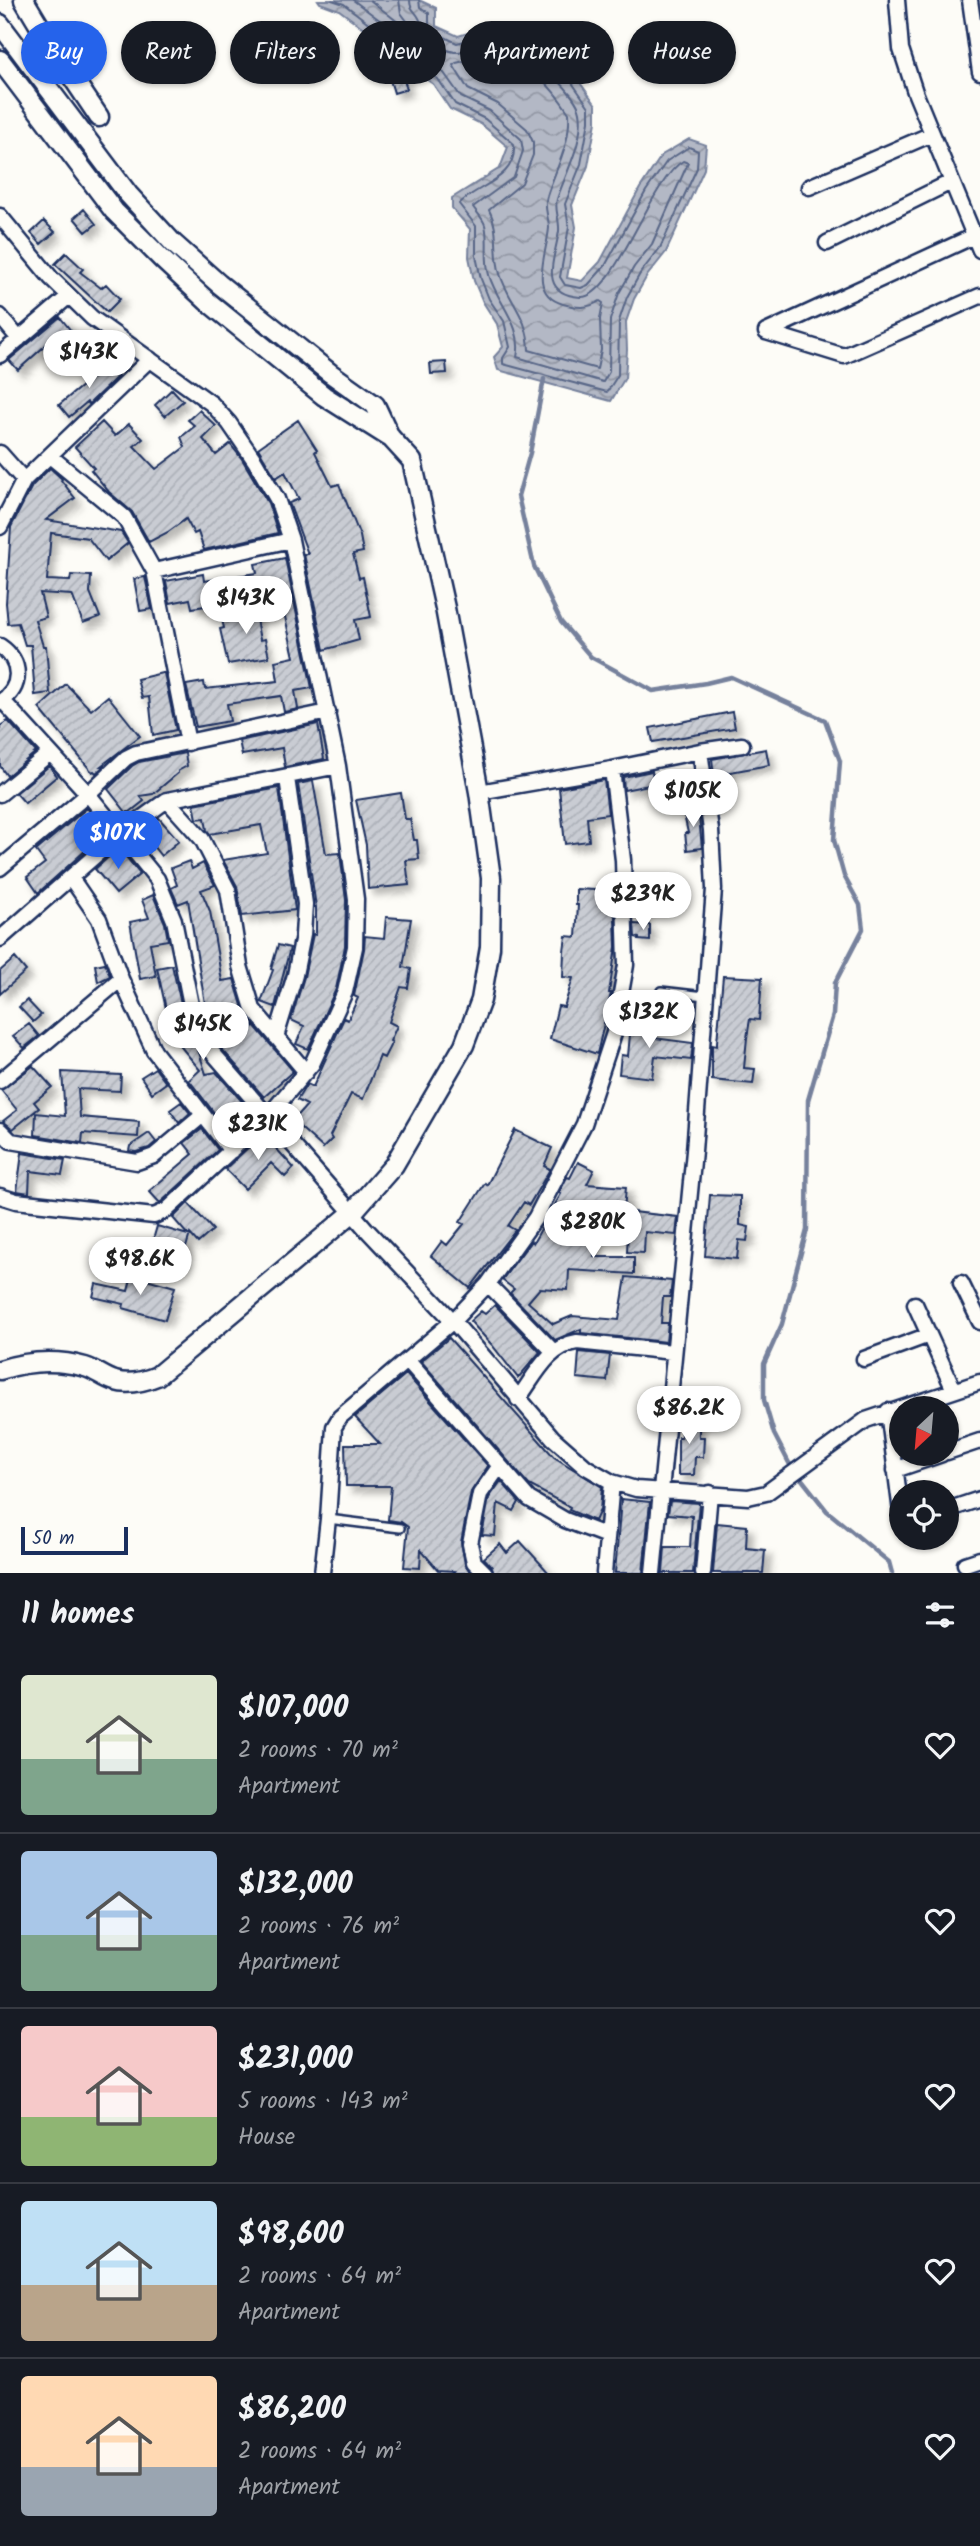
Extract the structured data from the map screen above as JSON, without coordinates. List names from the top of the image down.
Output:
{
  "scale_bar": "50 m",
  "north": "bottom left",
  "page": {
    "chip": [
      "Buy",
      "Rent",
      "Filters",
      "New",
      "Apartment",
      "House"
    ],
    "price": [
      "$143K",
      "$143K",
      "$105K",
      "$107K",
      "$239K",
      "$132K",
      "$145K",
      "$231K",
      "$280K",
      "$98.6K",
      "$86.2K"
    ],
    "scale": "50 m",
    "heading": "11 homes",
    "list": [
      {
        "name": "$107,000",
        "note": "2 rooms · 70 m² · Apartment"
      },
      {
        "name": "$132,000",
        "note": "2 rooms · 76 m² · Apartment"
      },
      {
        "name": "$231,000",
        "note": "5 rooms · 143 m² · House"
      },
      {
        "name": "$98,600",
        "note": "2 rooms · 64 m² · Apartment"
      },
      {
        "name": "$86,200",
        "note": "2 rooms · 64 m² · Apartment"
      }
    ]
  }
}
